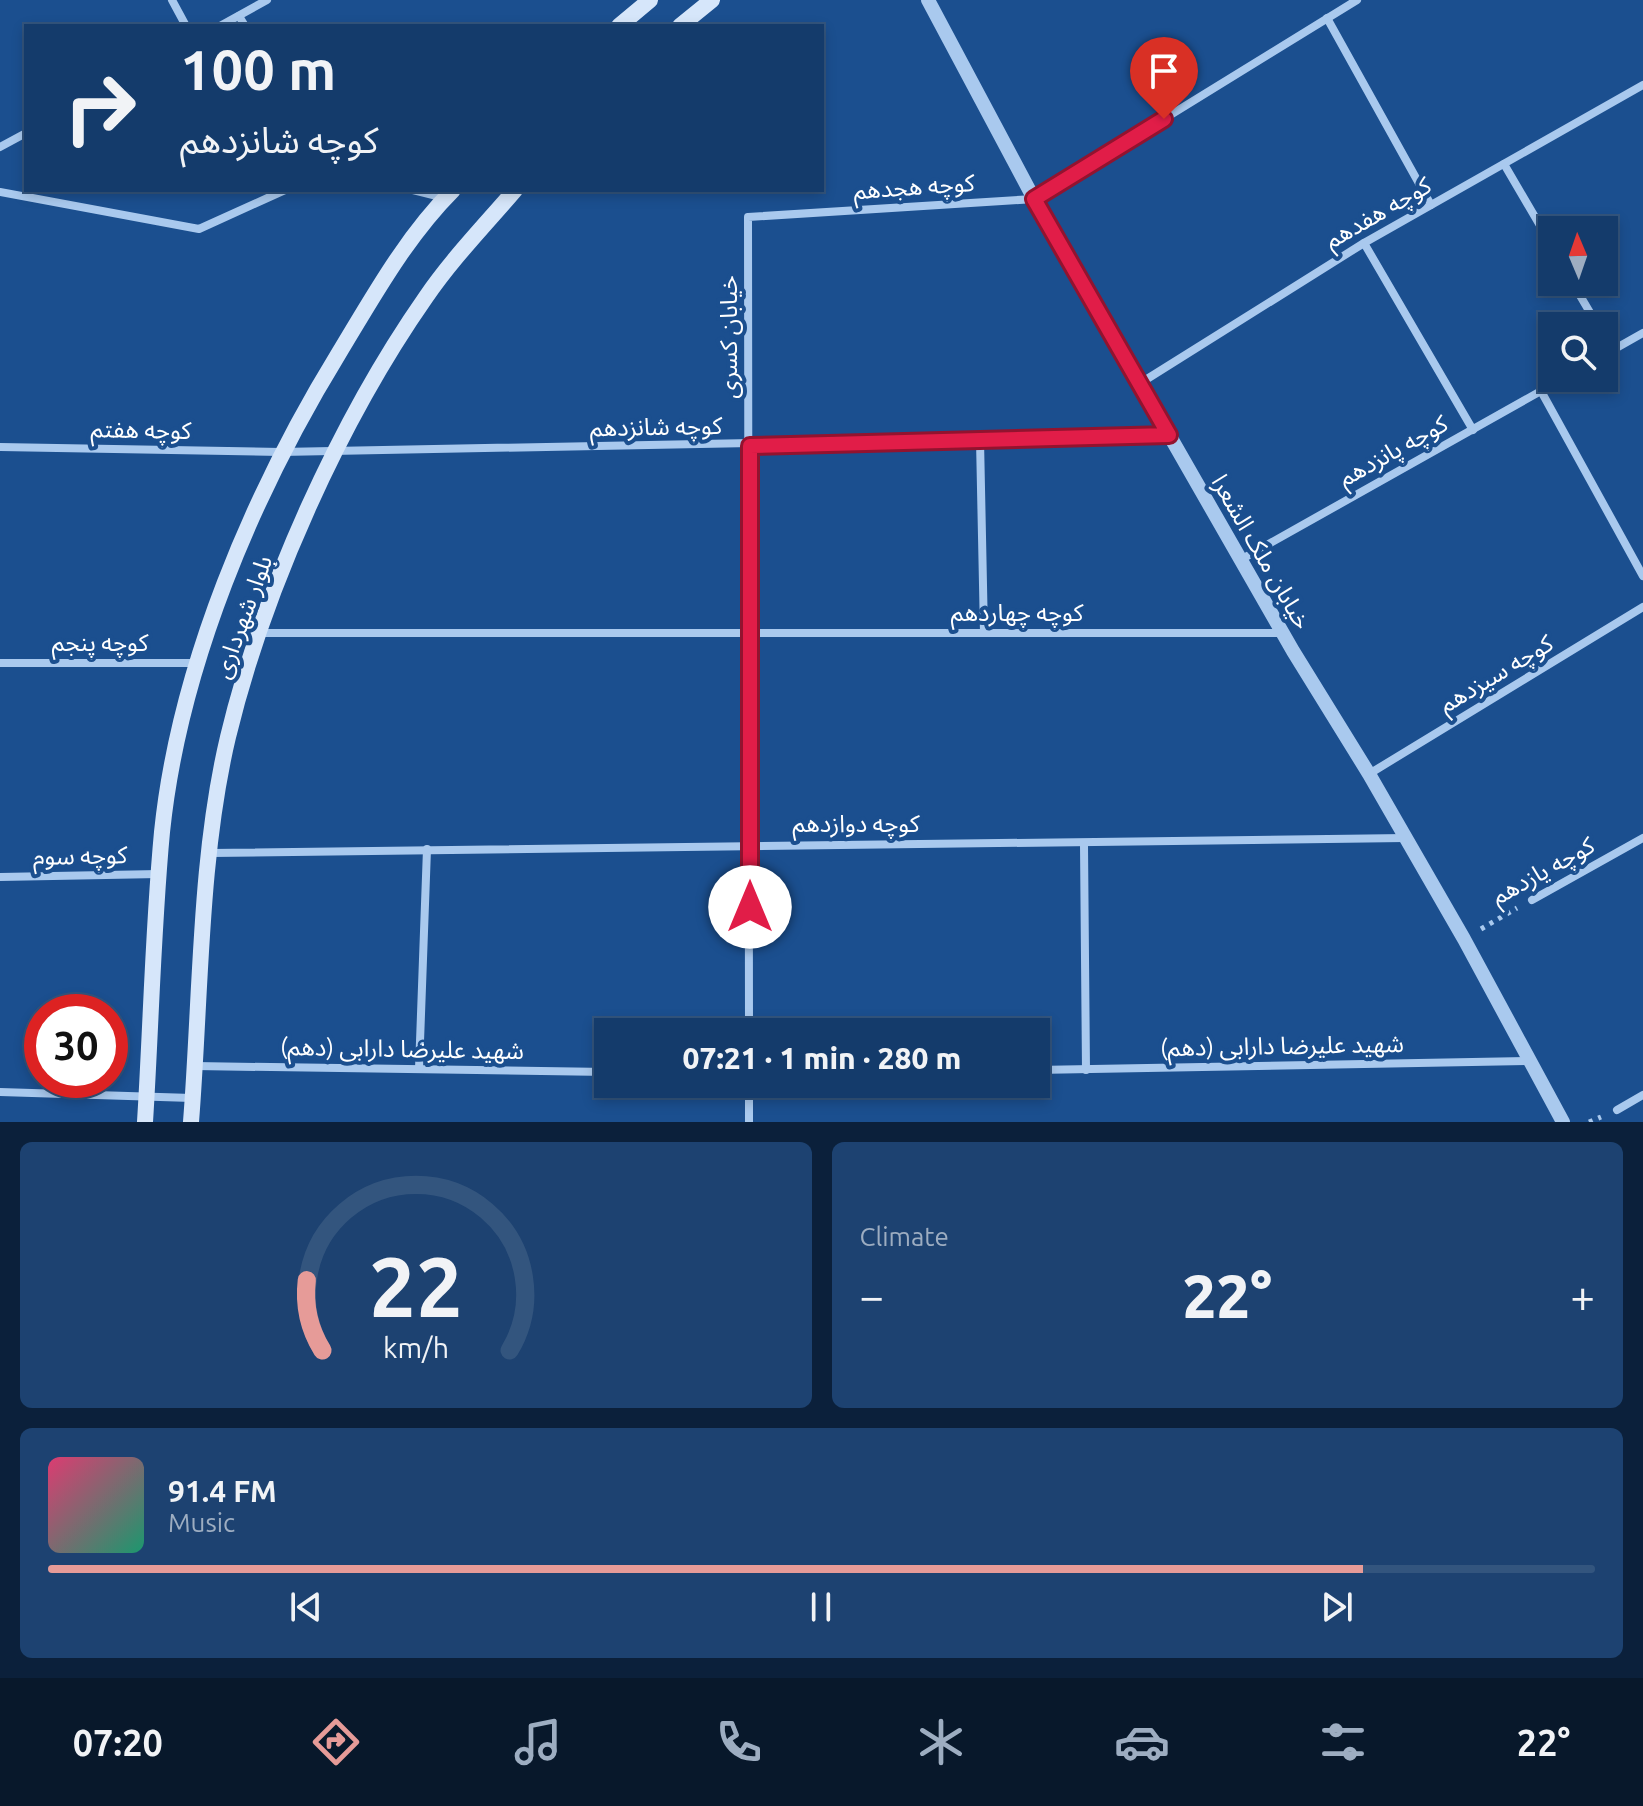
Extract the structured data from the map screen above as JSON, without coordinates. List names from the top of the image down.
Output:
{
  "streets": {
    "main road": ["بلوار شهرداری"],
    "street": [
      "کوچه هجدهم",
      "کوچه هفدهم",
      "خیابان کسری",
      "کوچه شانزدهم",
      "کوچه هفتم",
      "کوچه پانزدهم",
      "خیابان ملک الشعرا",
      "کوچه چهاردهم",
      "کوچه پنجم",
      "کوچه سیزدهم",
      "کوچه دوازدهم",
      "کوچه سوم",
      "کوچه یازدهم",
      "شهید علیرضا دارابی (دهم)"
    ]
  },
  "crossings": [
    ["کوچه هجدهم", "خیابان کسری"],
    ["کوچه هجدهم", "خیابان ملک الشعرا"],
    ["کوچه هفدهم", "خیابان ملک الشعرا"],
    ["خیابان کسری", "کوچه شانزدهم"],
    ["خیابان کسری", "کوچه چهاردهم"],
    ["خیابان کسری", "کوچه دوازدهم"],
    ["کوچه شانزدهم", "کوچه هفتم"],
    ["کوچه شانزدهم", "خیابان ملک الشعرا"],
    ["کوچه شانزدهم", "بلوار شهرداری"],
    ["کوچه هفتم", "بلوار شهرداری"],
    ["کوچه پانزدهم", "خیابان ملک الشعرا"],
    ["خیابان ملک الشعرا", "کوچه چهاردهم"],
    ["خیابان ملک الشعرا", "کوچه سیزدهم"],
    ["خیابان ملک الشعرا", "کوچه دوازدهم"],
    ["خیابان ملک الشعرا", "کوچه یازدهم"],
    ["خیابان ملک الشعرا", "شهید علیرضا دارابی (دهم)"],
    ["کوچه چهاردهم", "بلوار شهرداری"],
    ["بلوار شهرداری", "کوچه پنجم"],
    ["بلوار شهرداری", "کوچه دوازدهم"],
    ["بلوار شهرداری", "کوچه سوم"],
    ["بلوار شهرداری", "شهید علیرضا دارابی (دهم)"]
  ],
  "north": "top",
  "page": {
    "turn": ["100 m", "کوچه شانزدهم"],
    "limit": "30",
    "trip": "07:21 · 1 min · 280 m",
    "tile": "Climate",
    "heat": ["−", "22°", "+"],
    "song": ["91.4 FM", "Music"],
    "tabs": ["07:20", "22°"],
    "gauge": ["22", "km/h"]
  }
}
